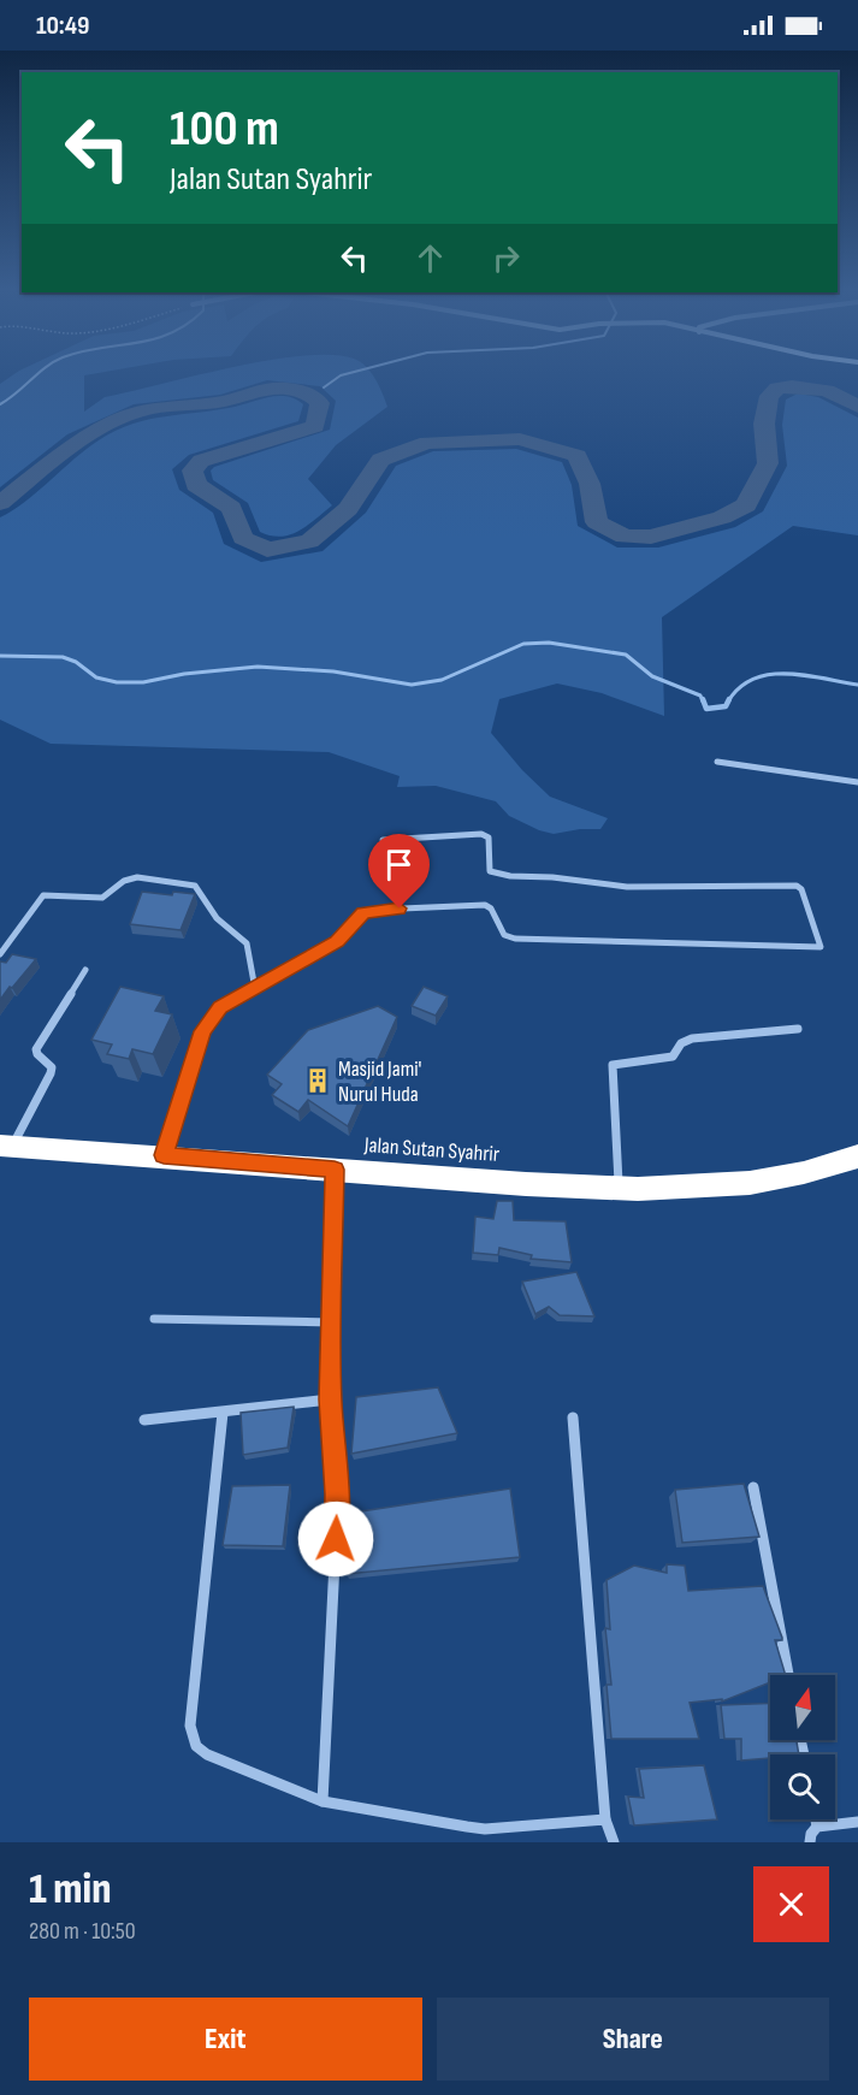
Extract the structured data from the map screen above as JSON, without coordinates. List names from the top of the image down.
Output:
{
  "streets": {
    "highway": ["Jalan Sutan Syahrir"]
  },
  "places": {
    "building": ["Masjid Jami' Nurul Huda"]
  },
  "north": "top",
  "page": {
    "status": "10:49",
    "turn": ["100 m", "Jalan Sutan Syahrir"],
    "heading": ["1 min", "280 m · 10:50"],
    "buttons": ["Exit", "Share"]
  }
}
